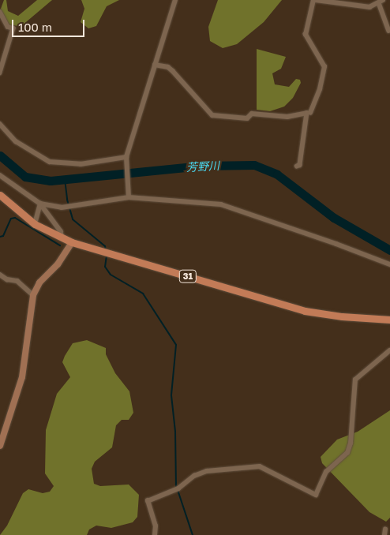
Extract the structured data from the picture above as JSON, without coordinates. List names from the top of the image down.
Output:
{
  "streets": {
    "main road": ["31"]
  },
  "water": ["芳野川"],
  "scale_bar": "100 m"
}
